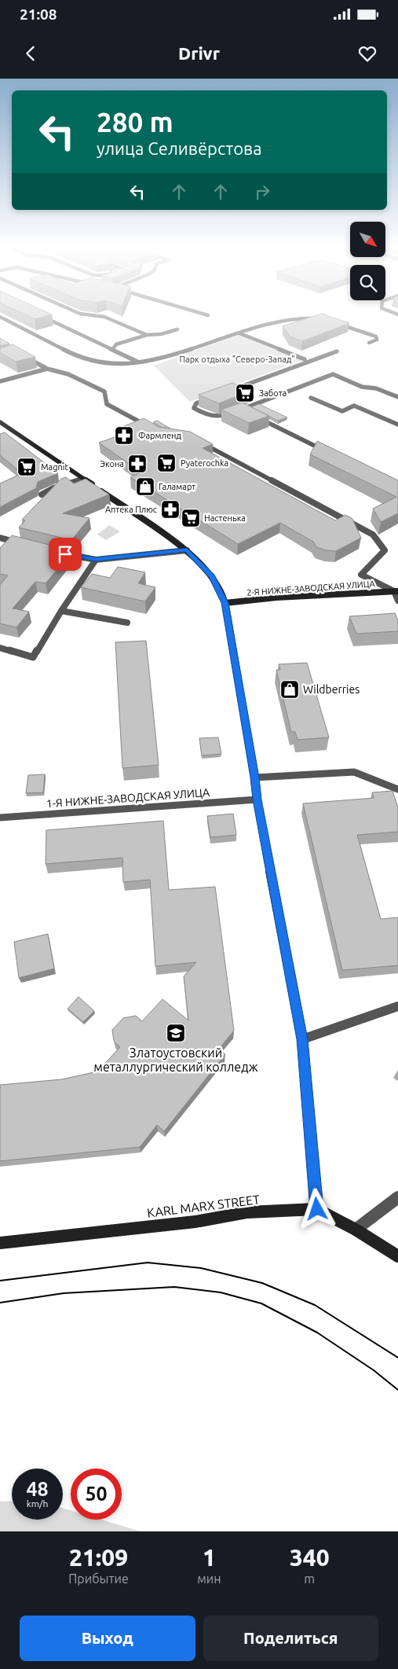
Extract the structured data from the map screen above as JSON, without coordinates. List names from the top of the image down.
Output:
{
  "streets": {
    "main road": ["2-Я НИЖНЕ-ЗАВОДСКАЯ УЛИЦА", "KARL MARX STREET"],
    "street": ["1-Я НИЖНЕ-ЗАВОДСКАЯ УЛИЦА"]
  },
  "parks": ["Парк отдыха \"Северо-Запад\""],
  "places": {
    "supermarket": [
      "Забота",
      "Pyaterochka",
      "Magnit",
      "Настенька"
    ],
    "pharmacy": ["Фармленд", "Экона", "Аптека Плюс"],
    "shop": ["Галамарт", "Wildberries"],
    "school or university": ["Златоустовский металлургический колледж"]
  },
  "north": "bottom right",
  "page": {
    "status": "21:08",
    "header": "Drivr",
    "turn": ["280 m", "улица Селивёрстова"],
    "speed": "48 km/h",
    "limit": "50",
    "eta": [
      "21:09",
      "Прибытие",
      "1",
      "мин",
      "340",
      "m"
    ],
    "buttons": ["Выход", "Поделиться"]
  }
}
